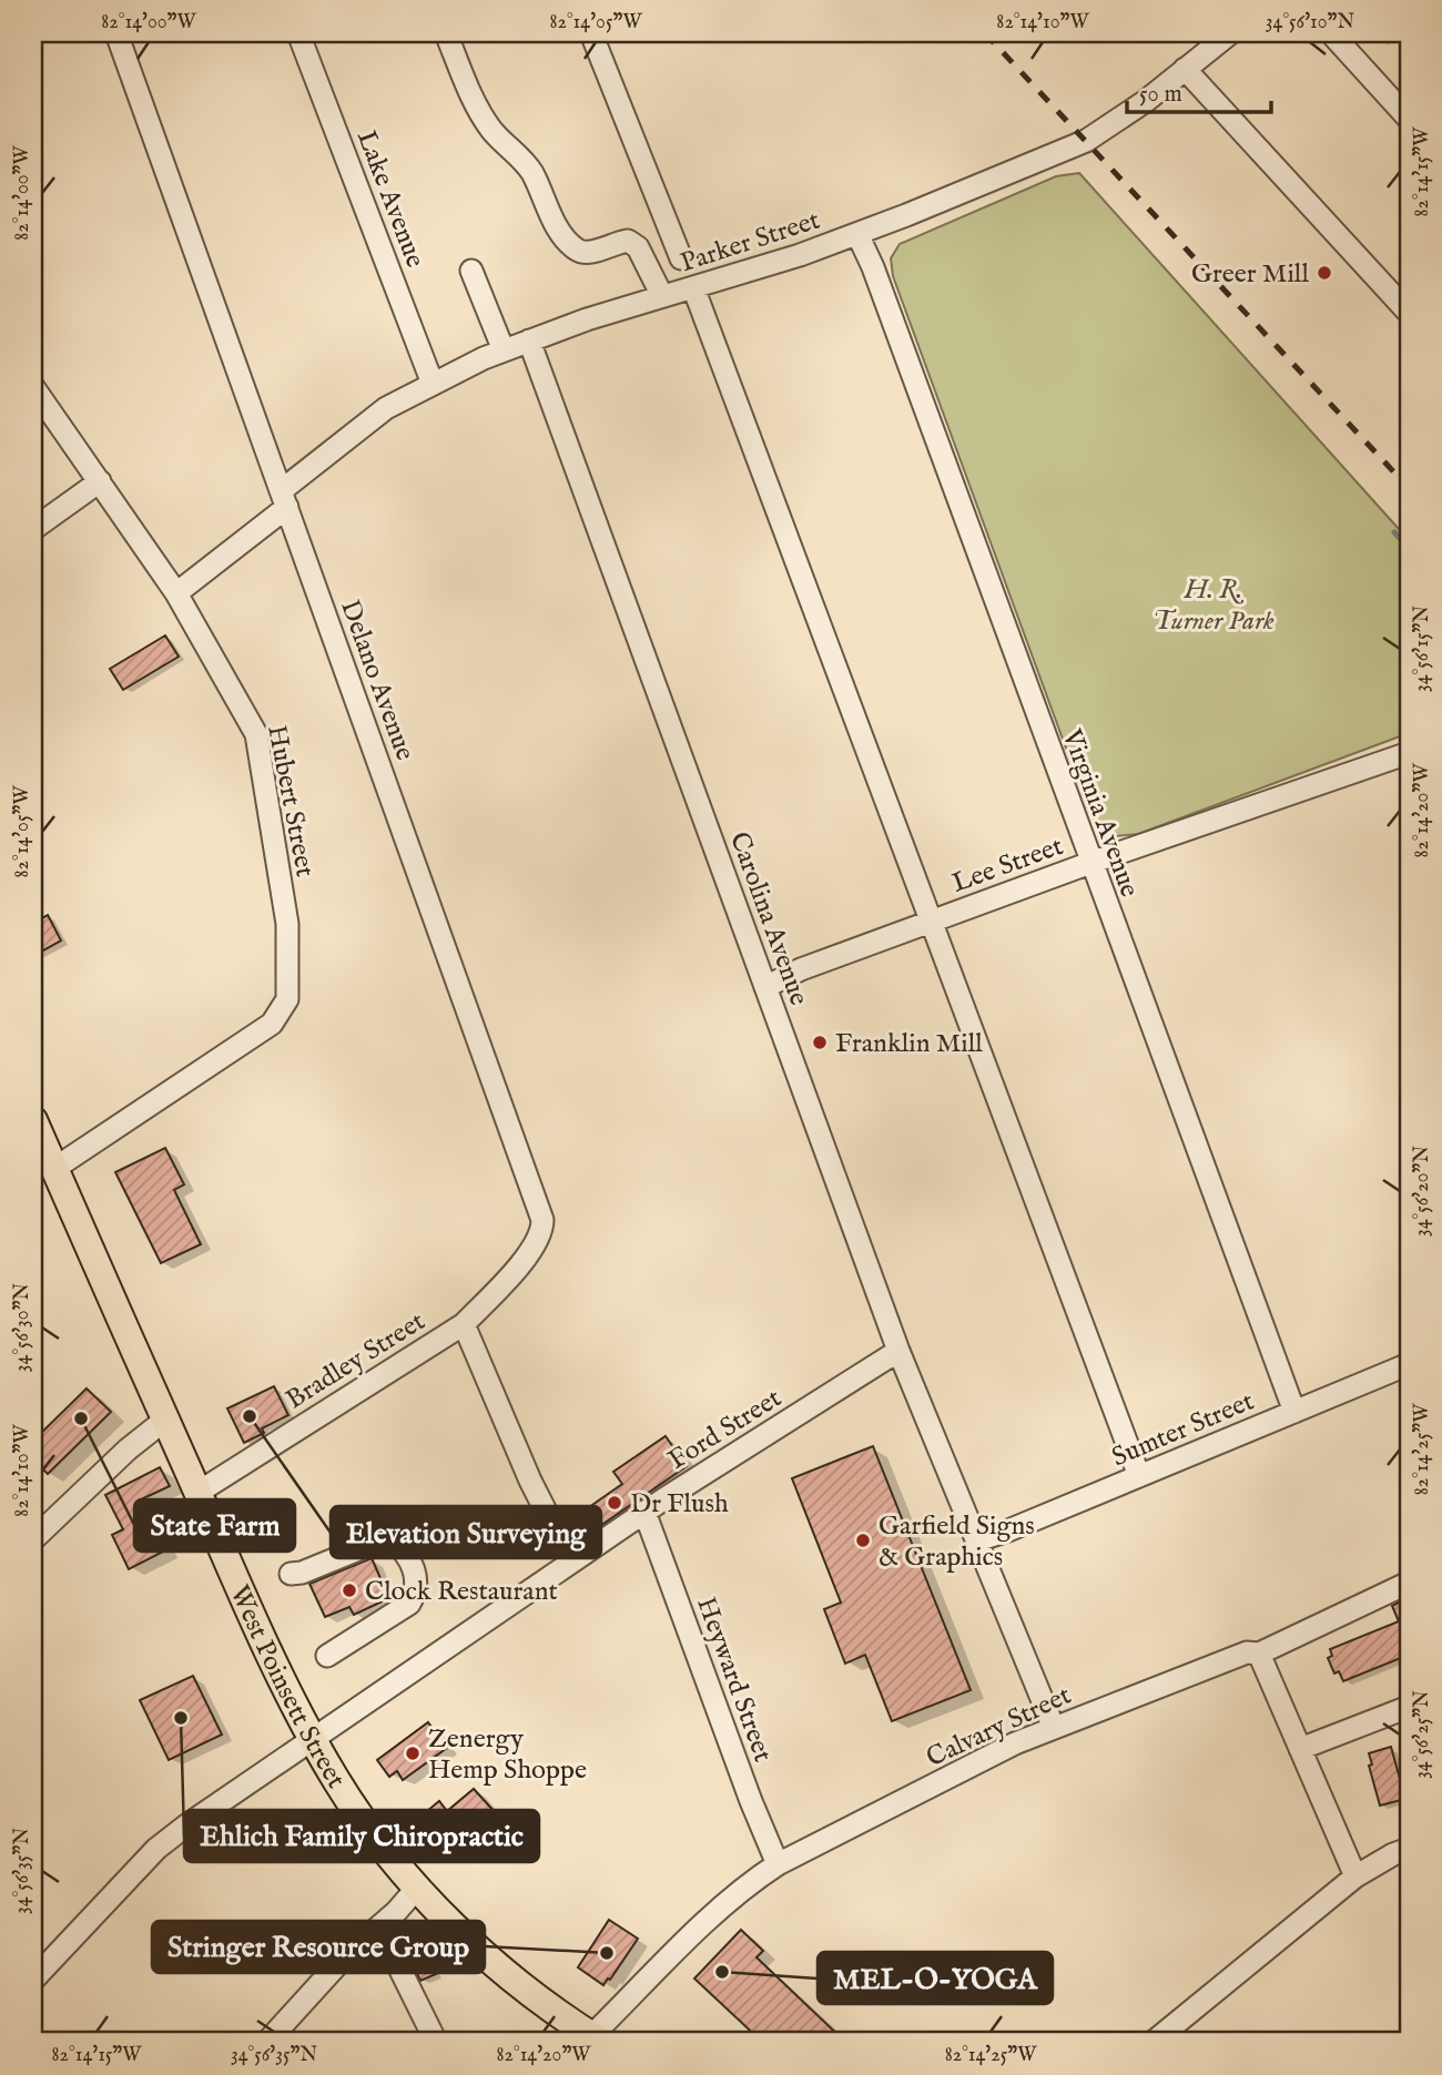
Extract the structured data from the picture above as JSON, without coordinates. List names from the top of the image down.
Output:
{
  "streets": {
    "main road": ["West Poinsett Street"],
    "street": [
      "Lake Avenue",
      "Parker Street",
      "Delano Avenue",
      "Hubert Street",
      "Virginia Avenue",
      "Lee Street",
      "Carolina Avenue",
      "Bradley Street",
      "Ford Street",
      "Sumter Street",
      "Heyward Street",
      "Calvary Street"
    ]
  },
  "crossings": [
    ["Lake Avenue", "Parker Street"],
    ["Parker Street", "Delano Avenue"],
    ["Parker Street", "Hubert Street"],
    ["Parker Street", "Virginia Avenue"],
    ["Parker Street", "Carolina Avenue"],
    ["Delano Avenue", "Bradley Street"],
    ["Hubert Street", "West Poinsett Street"],
    ["Virginia Avenue", "Lee Street"],
    ["Virginia Avenue", "Sumter Street"],
    ["Lee Street", "Carolina Avenue"],
    ["Carolina Avenue", "Ford Street"],
    ["Carolina Avenue", "Sumter Street"],
    ["Carolina Avenue", "Calvary Street"],
    ["Bradley Street", "West Poinsett Street"],
    ["Ford Street", "Heyward Street"],
    ["Ford Street", "West Poinsett Street"],
    ["Heyward Street", "Calvary Street"],
    ["West Poinsett Street", "Calvary Street"]
  ],
  "parks": ["H. R. Turner Park"],
  "places": [
    "Greer Mill",
    "Franklin Mill",
    "Elevation Surveying",
    "State Farm",
    "Dr Flush",
    "Garfield Signs & Graphics",
    "Clock Restaurant",
    "Ehlich Family Chiropractic",
    "Zenergy Hemp Shoppe",
    "Stringer Resource Group",
    "MEL-O-YOGA"
  ],
  "scale_bar": "50 m",
  "coordinates": [
    "82°14'00\"W",
    "82°14'05\"W",
    "82°14'10\"W",
    "34°56'10\"N",
    "82°14'15\"W",
    "34°56'15\"N",
    "82°14'20\"W",
    "34°56'20\"N",
    "34°56'30\"N",
    "82°14'25\"W",
    "34°56'25\"N",
    "34°56'35\"N"
  ]
}
